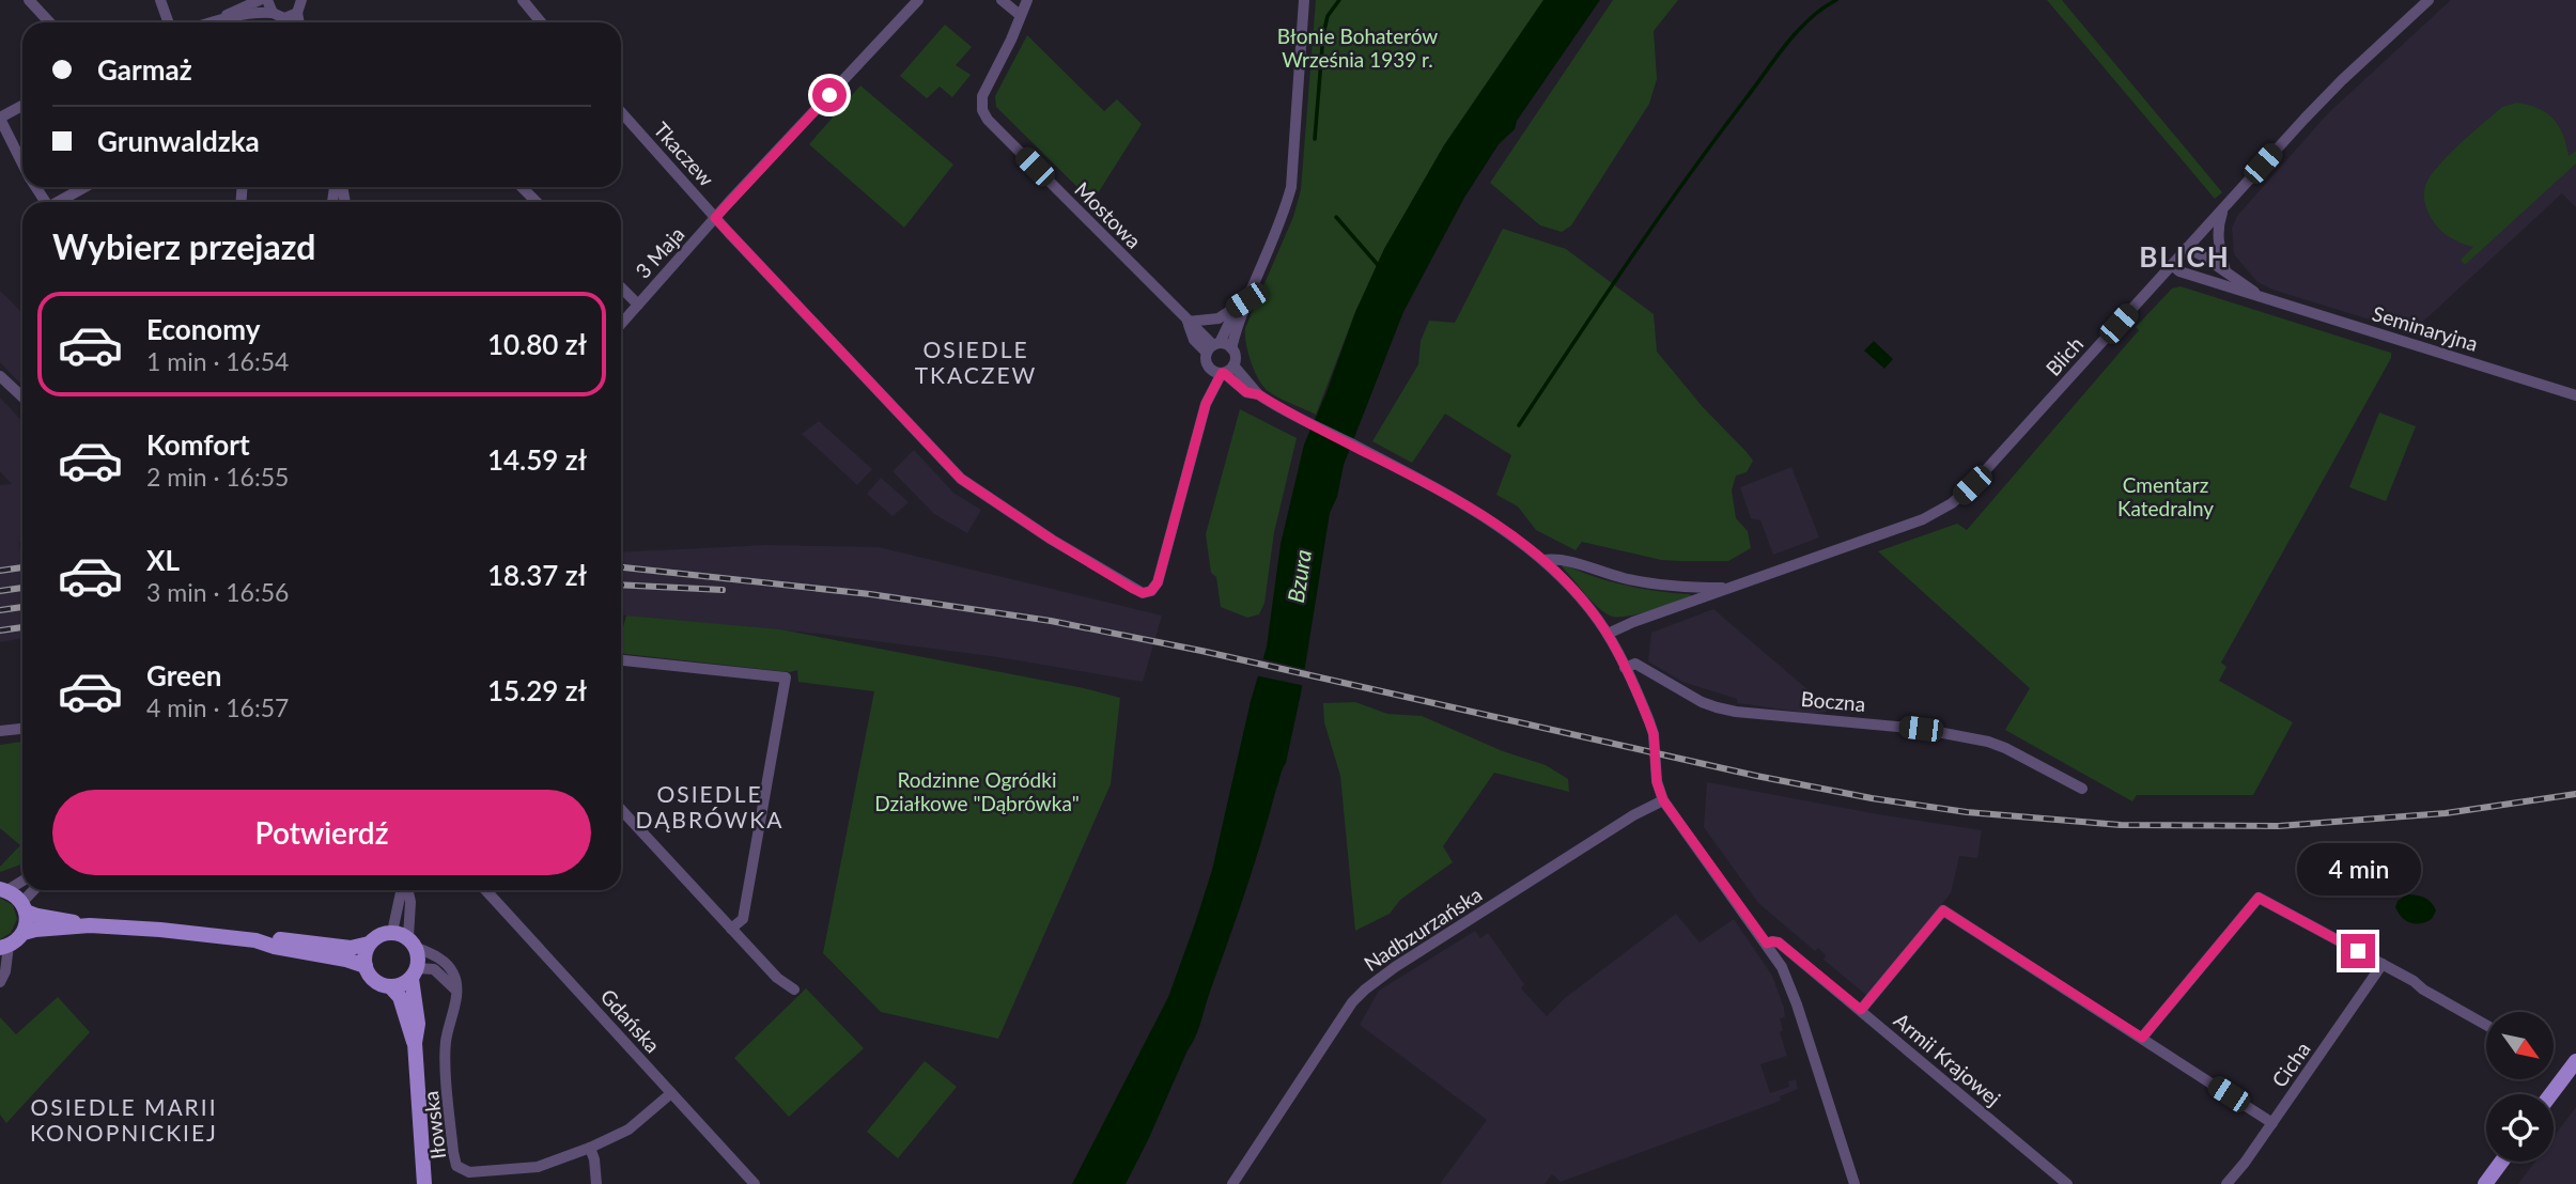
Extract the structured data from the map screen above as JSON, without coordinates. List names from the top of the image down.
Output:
{
  "streets": {
    "street": [
      "Tkaczew",
      "Mostowa",
      "3 Maja",
      "Seminaryjna",
      "Blich",
      "Boczna",
      "Nadbzurzańska",
      "Gdańska",
      "Armii Krajowej",
      "Cicha",
      "Iłowska"
    ]
  },
  "crossings": [
    ["Tkaczew", "3 Maja"],
    ["Seminaryjna", "Blich"],
    ["Gdańska", "Iłowska"]
  ],
  "districts": [
    "BLICH",
    "OSIEDLE TKACZEW",
    "OSIEDLE DĄBRÓWKA",
    "OSIEDLE MARII KONOPNICKIEJ"
  ],
  "water": ["Bzura"],
  "parks": ["Błonie Bohaterów Września 1939 r.", "Cmentarz Katedralny", "Rodzinne Ogródki Działkowe \"Dąbrówka\""],
  "north": "bottom right",
  "page": {
    "banner": ["Garmaż", "Grunwaldzka"],
    "heading": "Wybierz przejazd",
    "list": [
      {
        "name": "Economy",
        "note": "1 min · 16:54",
        "value": "10.80 zł"
      },
      {
        "name": "Komfort",
        "note": "2 min · 16:55",
        "value": "14.59 zł"
      },
      {
        "name": "XL",
        "note": "3 min · 16:56",
        "value": "18.37 zł"
      },
      {
        "name": "Green",
        "note": "4 min · 16:57",
        "value": "15.29 zł"
      }
    ],
    "buttons": "Potwierdź",
    "bubble": "4 min"
  }
}
